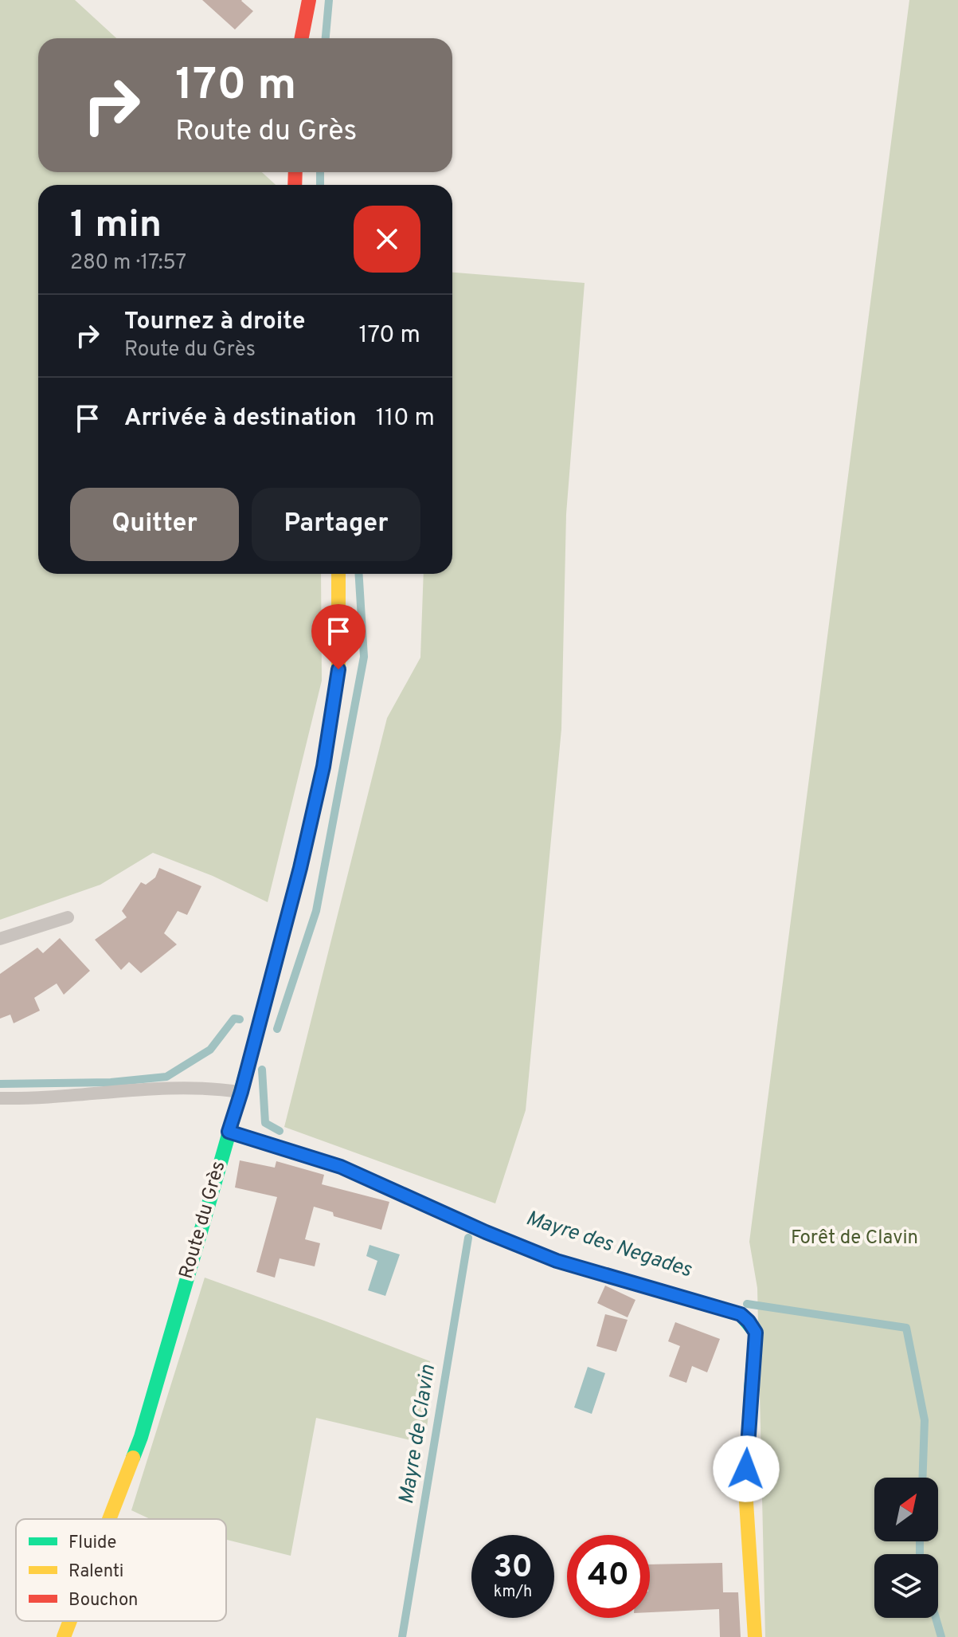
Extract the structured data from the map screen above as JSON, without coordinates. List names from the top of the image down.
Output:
{
  "streets": {
    "street": ["Route du Grès"]
  },
  "water": ["Mayre des Negades", "Mayre de Clavin"],
  "parks": ["Forêt de Clavin"],
  "legend": ["Fluide", "Ralenti", "Bouchon"],
  "north": "top right",
  "page": {
    "turn": ["170 m", "Route du Grès"],
    "heading": ["1 min", "280 m · 17:57"],
    "list": [
      {
        "name": "Tournez à droite",
        "note": "Route du Grès",
        "value": "170 m"
      },
      {
        "name": "Arrivée à destination",
        "value": "110 m"
      }
    ],
    "buttons": ["Quitter", "Partager"],
    "speed": "30 km/h",
    "limit": "40"
  }
}
